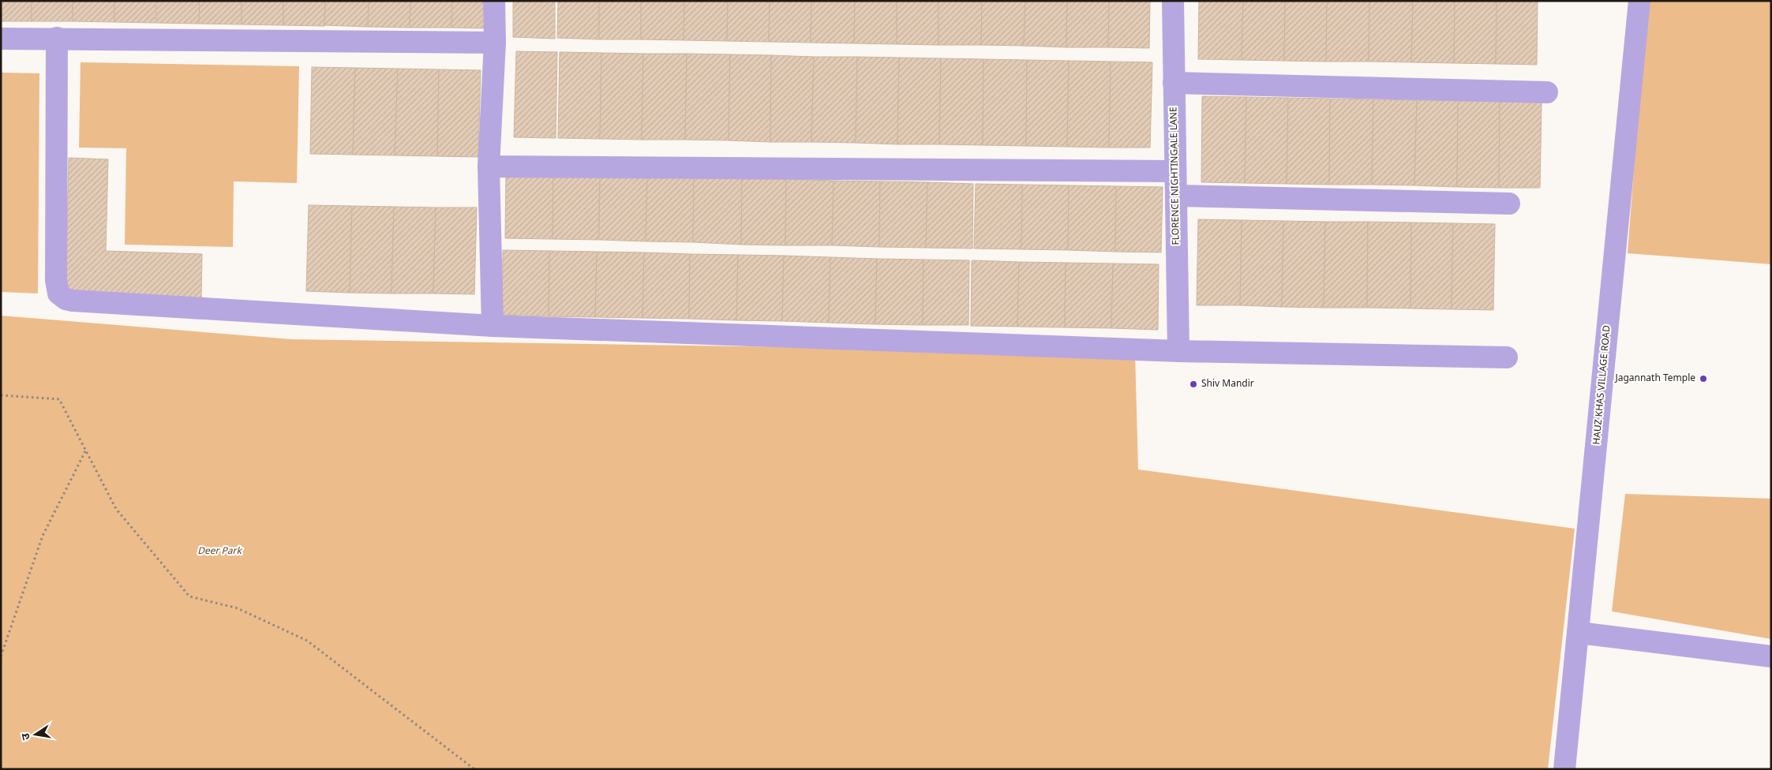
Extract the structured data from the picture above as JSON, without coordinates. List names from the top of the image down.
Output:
{
  "streets": {
    "street": ["FLORENCE NIGHTINGALE LANE", "HAUZ KHAS VILLAGE ROAD"]
  },
  "parks": ["Deer Park"],
  "places": ["Jagannath Temple", "Shiv Mandir"],
  "north": "left"
}
